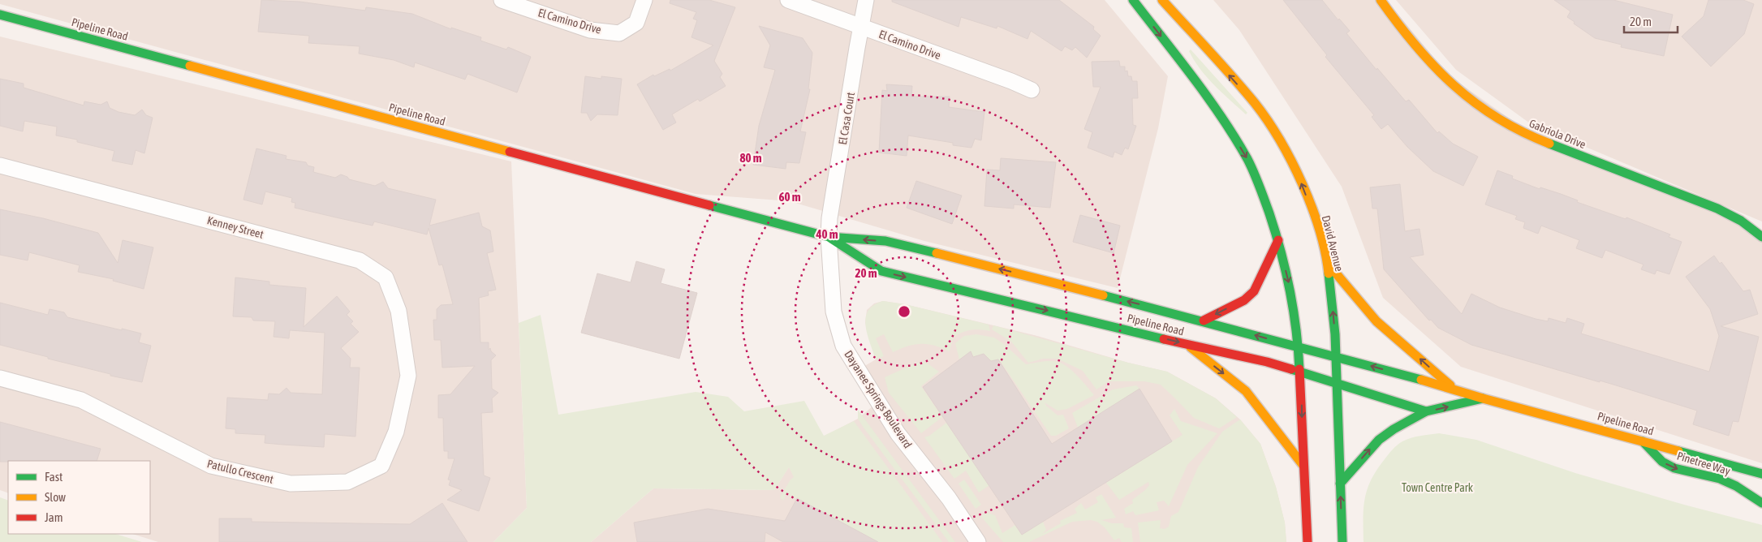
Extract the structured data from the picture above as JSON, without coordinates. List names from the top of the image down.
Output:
{
  "streets": {
    "main road": [
      "Pipeline Road",
      "Gabriola Drive",
      "David Avenue",
      "Pinetree Way"
    ],
    "street": [
      "El Camino Drive",
      "El Casa Court",
      "Kenney Street",
      "Dayanee Springs Boulevard",
      "Patullo Crescent"
    ]
  },
  "crossings": [
    ["El Camino Drive", "El Casa Court"],
    ["Pipeline Road", "El Casa Court"],
    ["Pipeline Road", "David Avenue"],
    ["Pipeline Road", "Dayanee Springs Boulevard"],
    ["Pipeline Road", "Pinetree Way"],
    ["El Casa Court", "Dayanee Springs Boulevard"],
    ["Kenney Street", "Patullo Crescent"]
  ],
  "one_way": ["Pinetree Way"],
  "parks": ["Town Centre Park"],
  "legend": ["Fast", "Slow", "Jam"],
  "scale_bar": "20 m",
  "rings": [
    "80 m",
    "60 m",
    "40 m",
    "20 m"
  ]
}
